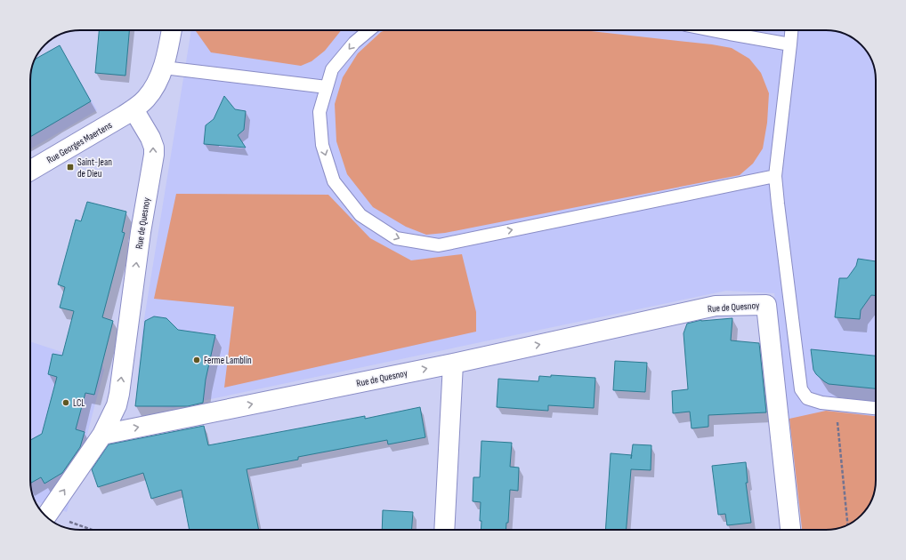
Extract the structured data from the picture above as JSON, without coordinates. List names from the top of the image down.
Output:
{
  "streets": {
    "street": ["Rue Georges Maertens", "Rue de Quesnoy"]
  },
  "crossings": [
    ["Rue Georges Maertens", "Rue de Quesnoy"]
  ],
  "places": {
    "transit": ["Saint-Jean de Dieu"],
    "other": ["Ferme Lamblin", "LCL"]
  }
}
